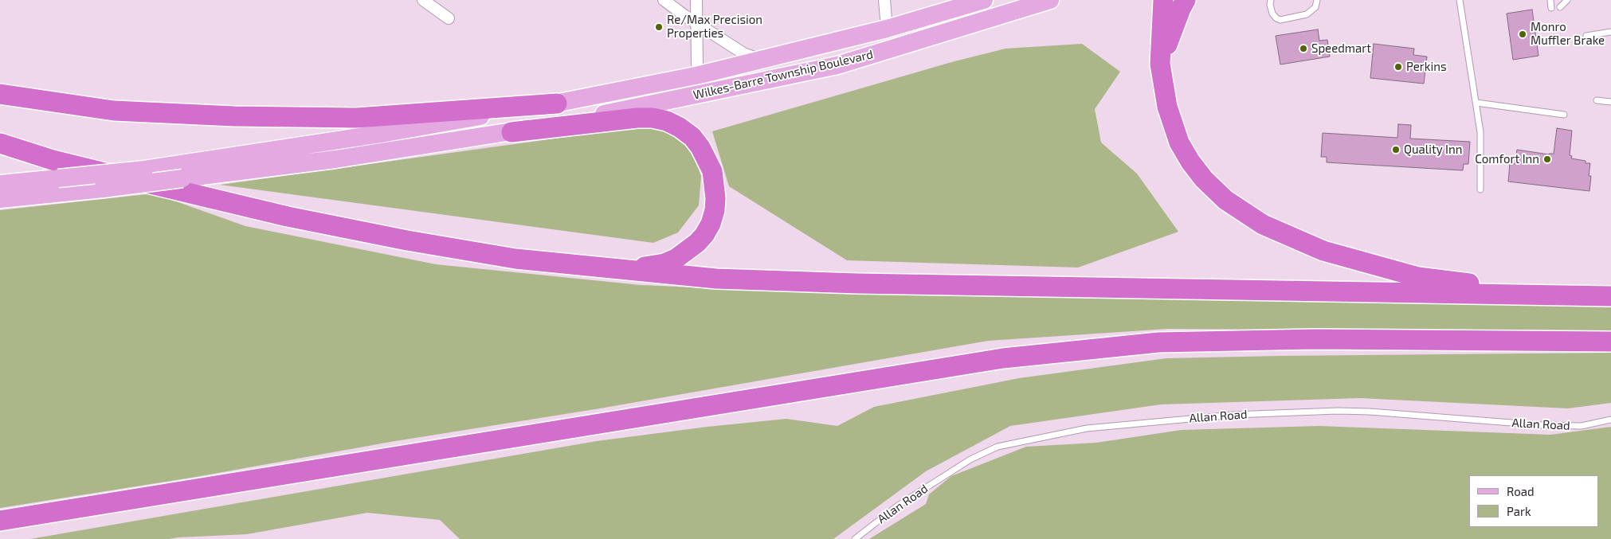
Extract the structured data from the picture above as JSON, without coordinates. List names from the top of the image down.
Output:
{
  "streets": {
    "main road": ["Wilkes-Barre Township Boulevard"],
    "lane": ["Allan Road"]
  },
  "places": [
    "Re/Max Precision Properties",
    "Monro Muffler Brake",
    "Speedmart",
    "Perkins",
    "Quality Inn",
    "Comfort Inn"
  ],
  "legend": ["Road", "Park"]
}
